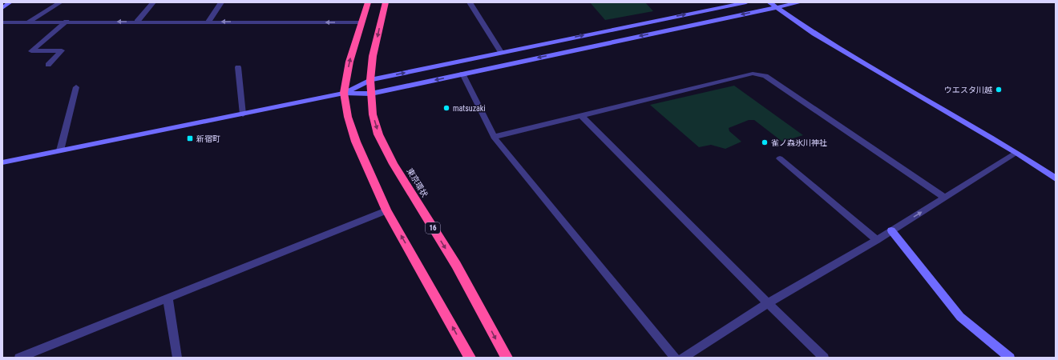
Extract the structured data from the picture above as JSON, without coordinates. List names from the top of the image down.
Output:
{
  "streets": {
    "highway": ["東京環状", "16"]
  },
  "places": {
    "other": ["ウエスタ川越", "matsuzaki", "雀ノ森氷川神社"],
    "transit": ["新宿町"]
  }
}
